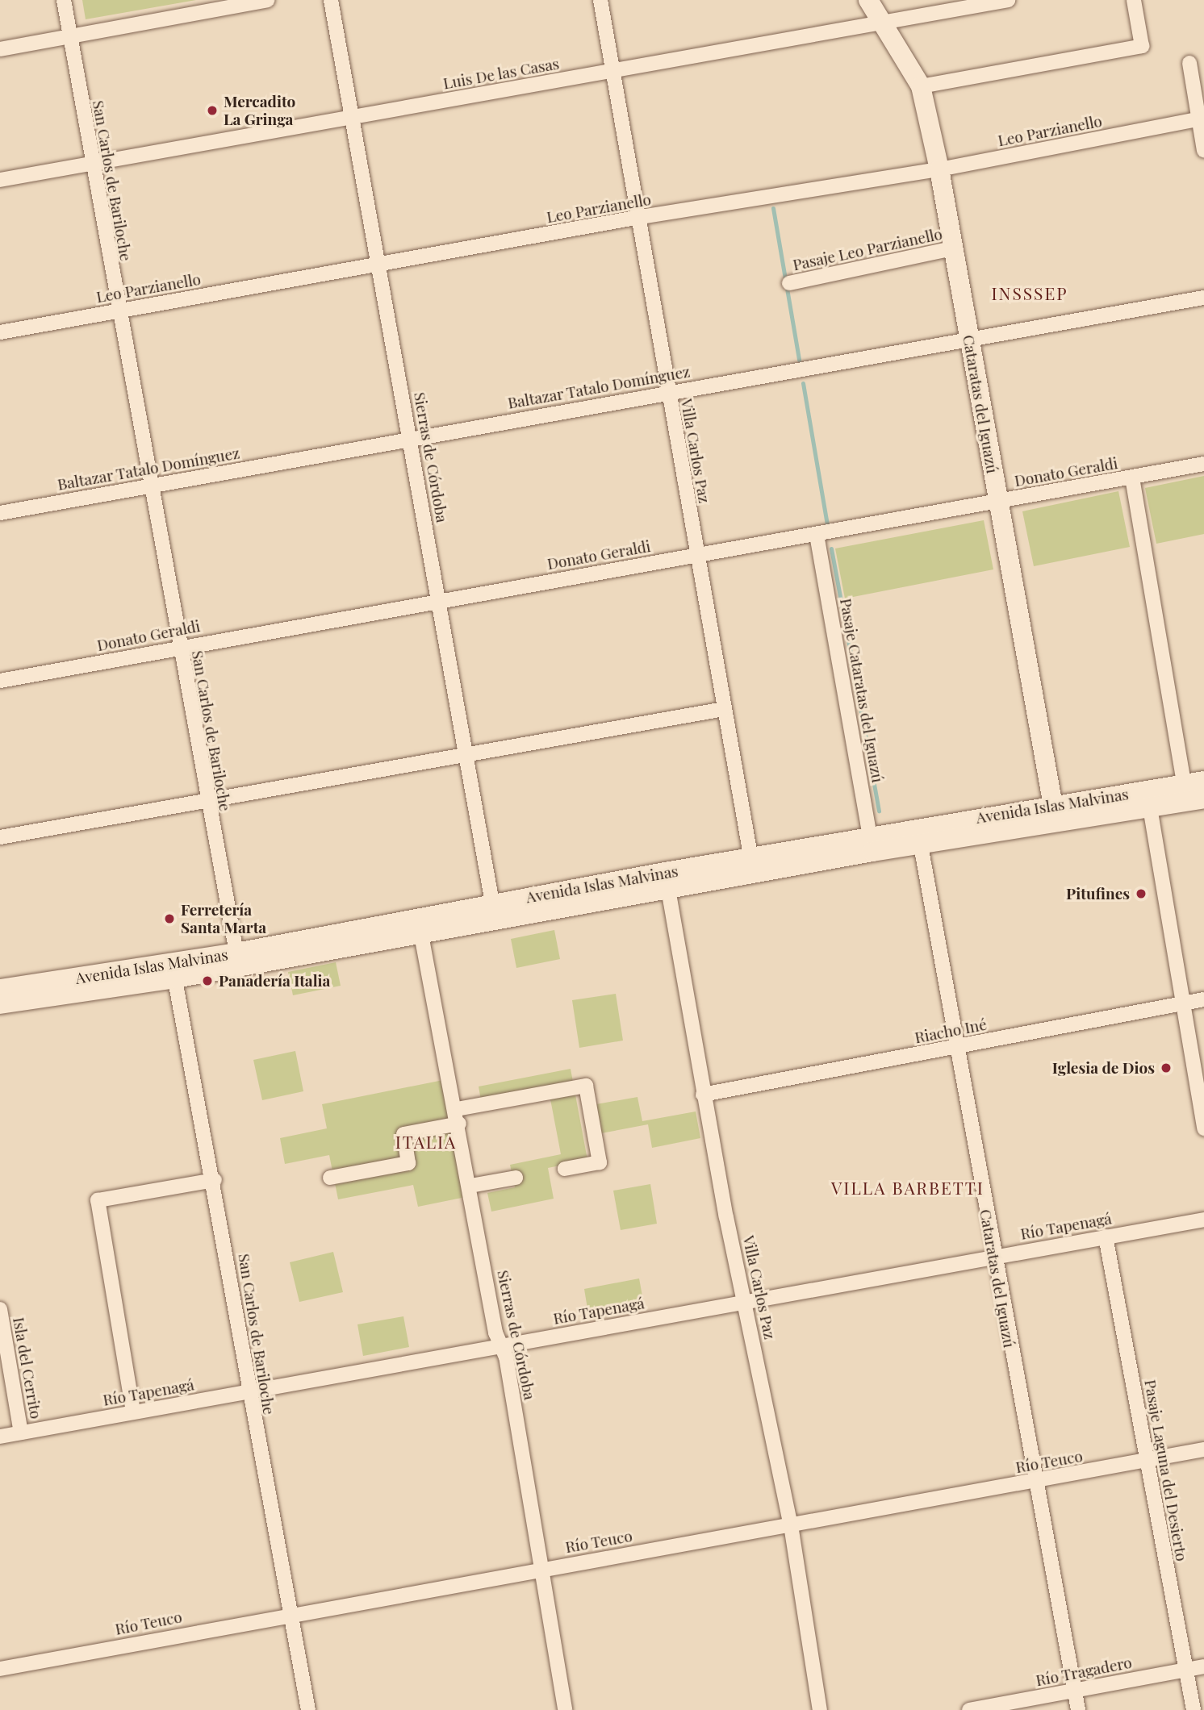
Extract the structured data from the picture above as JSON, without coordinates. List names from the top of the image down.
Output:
{
  "streets": {
    "main road": ["Cataratas del Iguazú", "Avenida Islas Malvinas"],
    "street": [
      "Luis De las Casas",
      "Leo Parzianello",
      "San Carlos de Bariloche",
      "Pasaje Leo Parzianello",
      "Baltazar Tatalo Domínguez",
      "Villa Carlos Paz",
      "Sierras de Córdoba",
      "Donato Geraldi",
      "Pasaje Cataratas del Iguazú",
      "Riacho Iné",
      "Río Tapenagá",
      "Isla del Cerrito",
      "Río Teuco",
      "Pasaje Laguna del Desierto",
      "Río Tragadero"
    ]
  },
  "crossings": [
    ["Luis De las Casas", "San Carlos de Bariloche"],
    ["Luis De las Casas", "Cataratas del Iguazú"],
    ["Luis De las Casas", "Villa Carlos Paz"],
    ["Luis De las Casas", "Sierras de Córdoba"],
    ["Leo Parzianello", "San Carlos de Bariloche"],
    ["Leo Parzianello", "Cataratas del Iguazú"],
    ["Leo Parzianello", "Villa Carlos Paz"],
    ["Leo Parzianello", "Sierras de Córdoba"],
    ["San Carlos de Bariloche", "Baltazar Tatalo Domínguez"],
    ["San Carlos de Bariloche", "Donato Geraldi"],
    ["San Carlos de Bariloche", "Avenida Islas Malvinas"],
    ["San Carlos de Bariloche", "Río Tapenagá"],
    ["San Carlos de Bariloche", "Río Teuco"],
    ["Pasaje Leo Parzianello", "Cataratas del Iguazú"],
    ["Baltazar Tatalo Domínguez", "Cataratas del Iguazú"],
    ["Baltazar Tatalo Domínguez", "Villa Carlos Paz"],
    ["Baltazar Tatalo Domínguez", "Sierras de Córdoba"],
    ["Cataratas del Iguazú", "Donato Geraldi"],
    ["Cataratas del Iguazú", "Avenida Islas Malvinas"],
    ["Cataratas del Iguazú", "Riacho Iné"],
    ["Cataratas del Iguazú", "Río Tapenagá"],
    ["Cataratas del Iguazú", "Río Teuco"],
    ["Cataratas del Iguazú", "Río Tragadero"],
    ["Villa Carlos Paz", "Donato Geraldi"],
    ["Villa Carlos Paz", "Avenida Islas Malvinas"],
    ["Villa Carlos Paz", "Riacho Iné"],
    ["Villa Carlos Paz", "Río Tapenagá"],
    ["Villa Carlos Paz", "Río Teuco"],
    ["Sierras de Córdoba", "Donato Geraldi"],
    ["Sierras de Córdoba", "Avenida Islas Malvinas"],
    ["Sierras de Córdoba", "Río Tapenagá"],
    ["Sierras de Córdoba", "Río Teuco"],
    ["Donato Geraldi", "Pasaje Cataratas del Iguazú"],
    ["Pasaje Cataratas del Iguazú", "Avenida Islas Malvinas"],
    ["Río Tapenagá", "Isla del Cerrito"],
    ["Río Tapenagá", "Pasaje Laguna del Desierto"],
    ["Río Teuco", "Pasaje Laguna del Desierto"],
    ["Pasaje Laguna del Desierto", "Río Tragadero"]
  ],
  "districts": ["INSSSEP", "ITALIA", "VILLA BARBETTI"],
  "places": [
    "Mercadito La Gringa",
    "Pitufines",
    "Ferretería Santa Marta",
    "Panadería Italia",
    "Iglesia de Dios"
  ]
}
